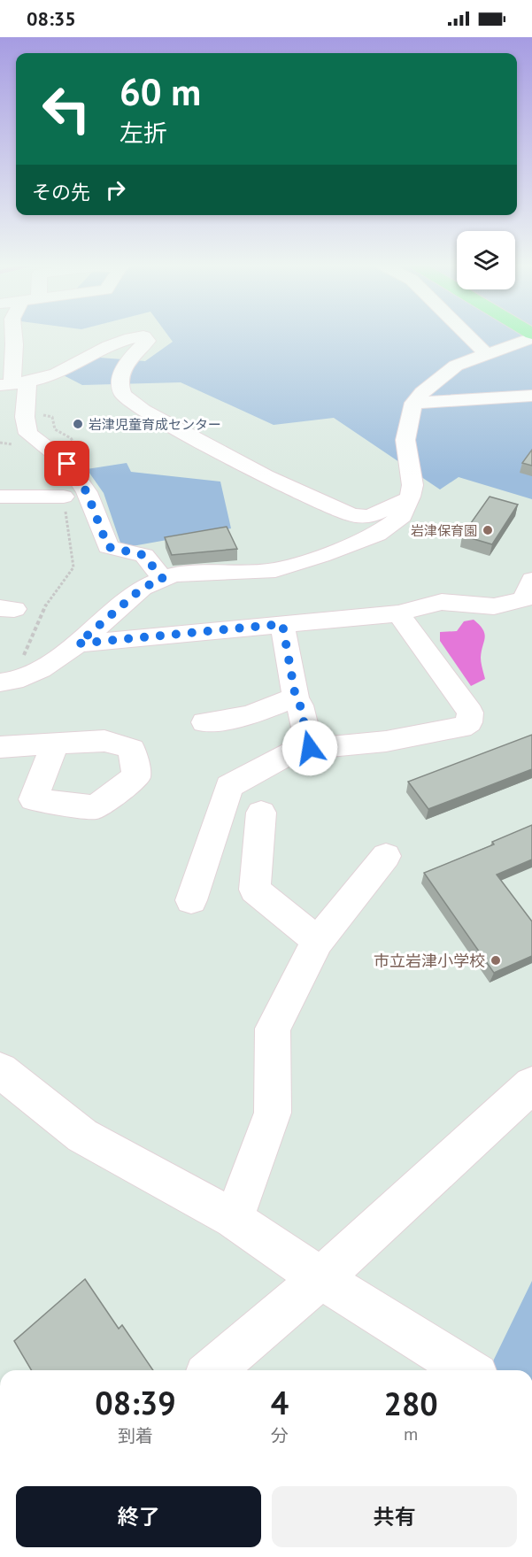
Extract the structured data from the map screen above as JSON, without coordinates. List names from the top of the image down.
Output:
{
  "places": ["岩津児童育成センター", "岩津保育園", "市立岩津小学校"],
  "page": {
    "status": "08:35",
    "turn": ["60 m", "左折"],
    "then": "その先",
    "eta": [
      "08:39",
      "到着",
      "4",
      "分",
      "280",
      "m"
    ],
    "buttons": ["終了", "共有"]
  }
}
